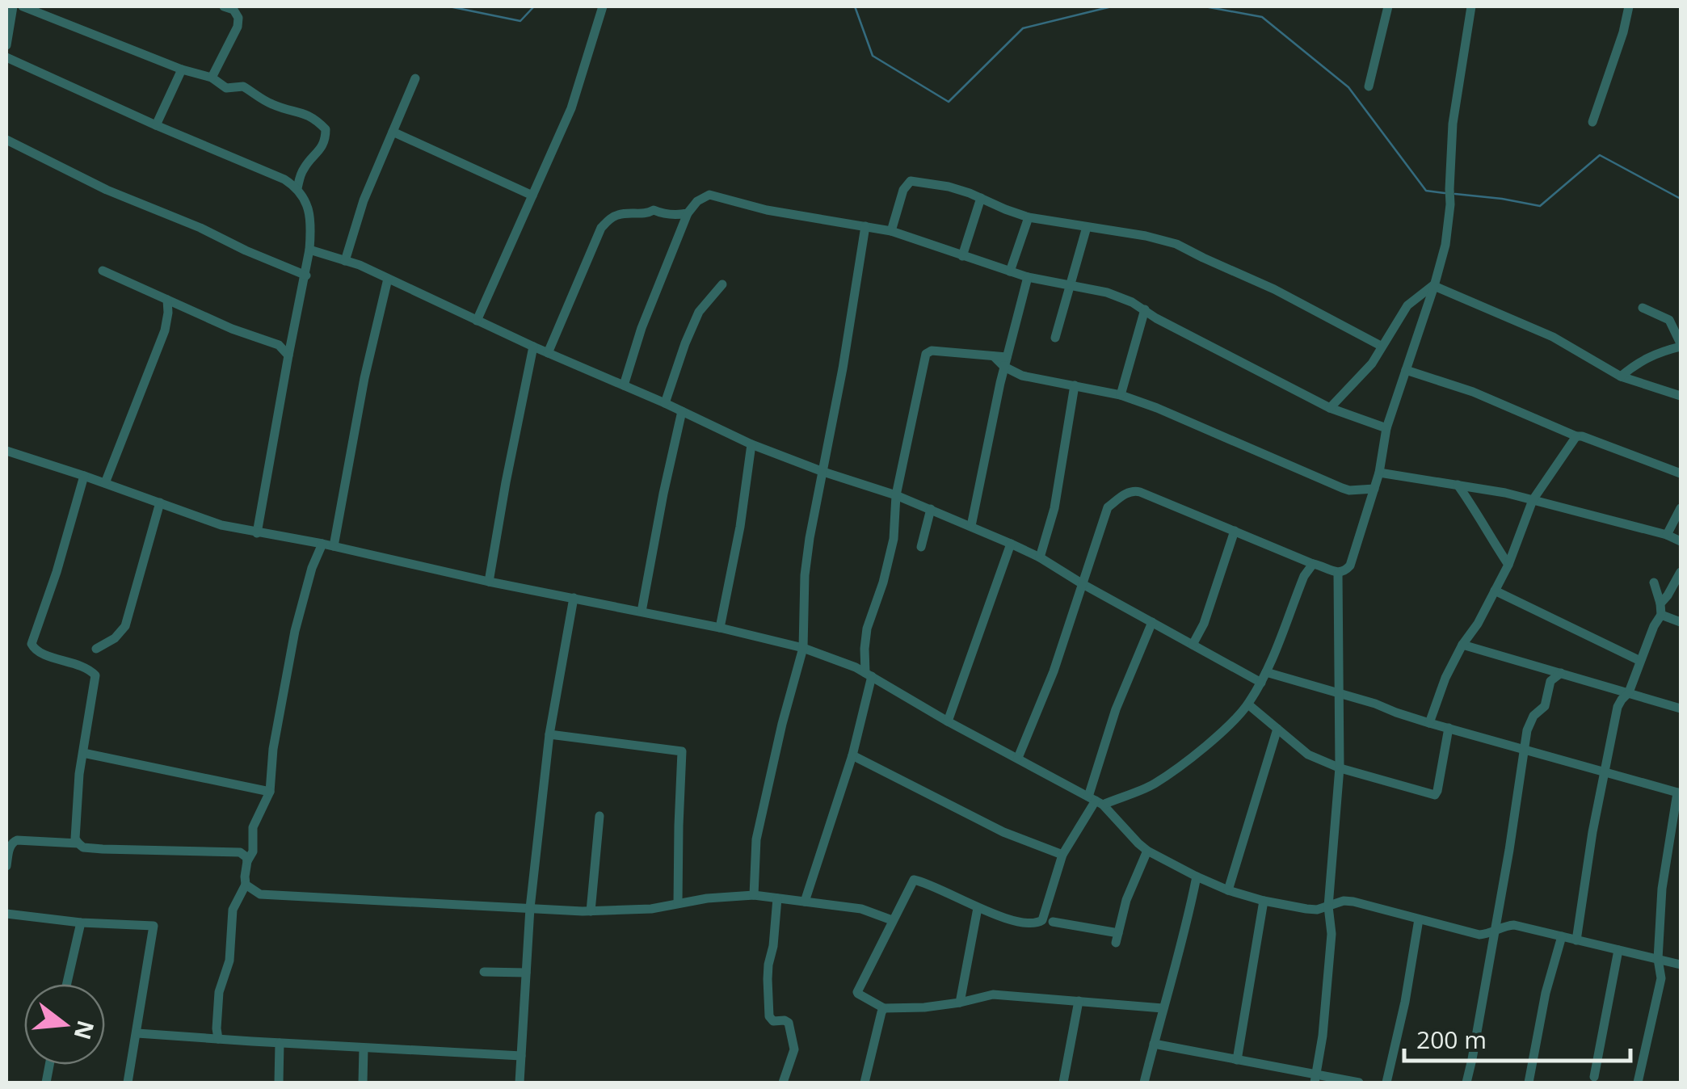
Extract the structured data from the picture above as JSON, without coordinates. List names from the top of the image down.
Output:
{
  "scale_bar": "200 m",
  "north": "right"
}
